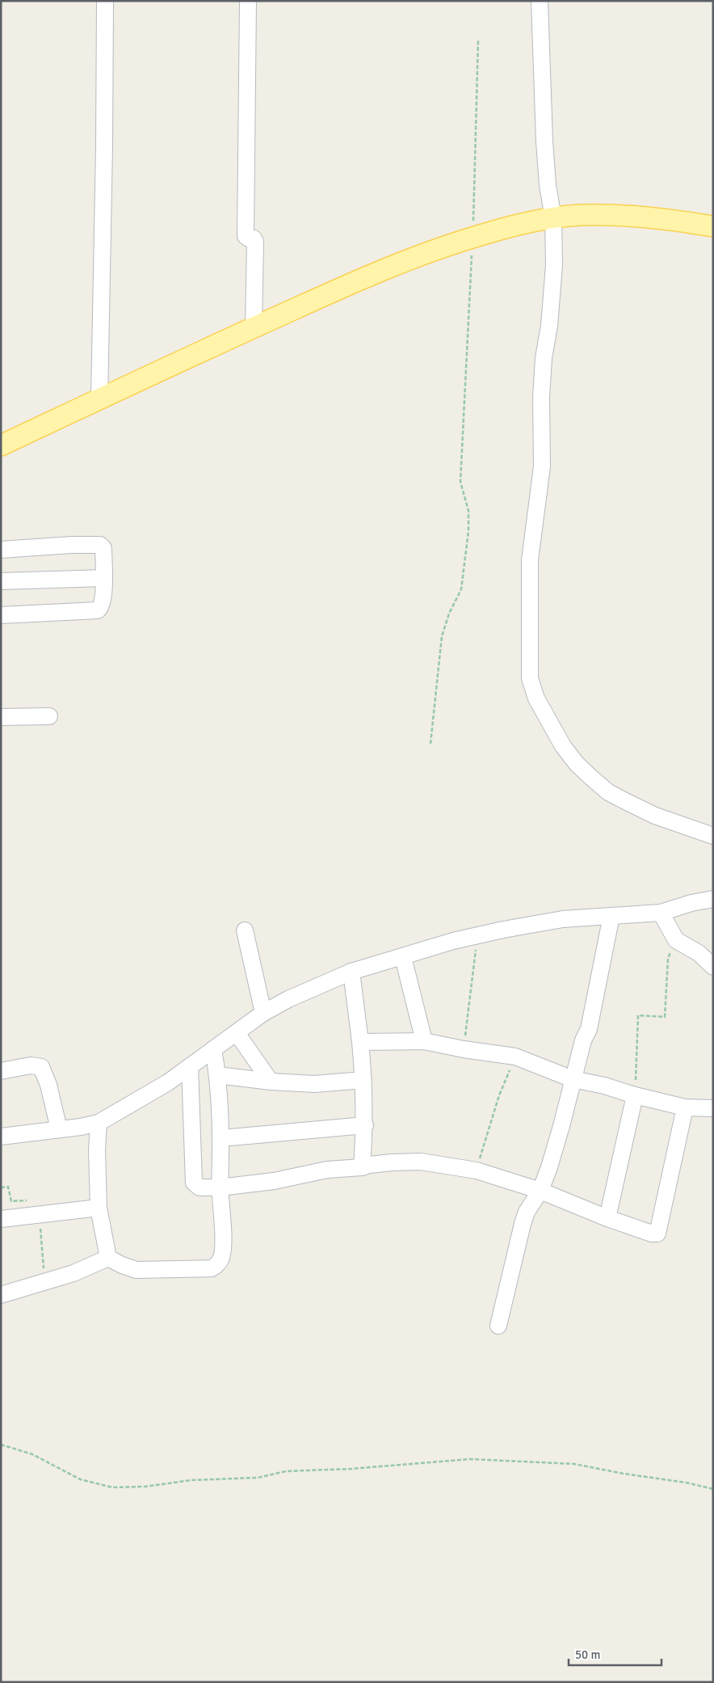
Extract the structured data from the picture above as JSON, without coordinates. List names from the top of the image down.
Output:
{
  "scale_bar": "50 m"
}
